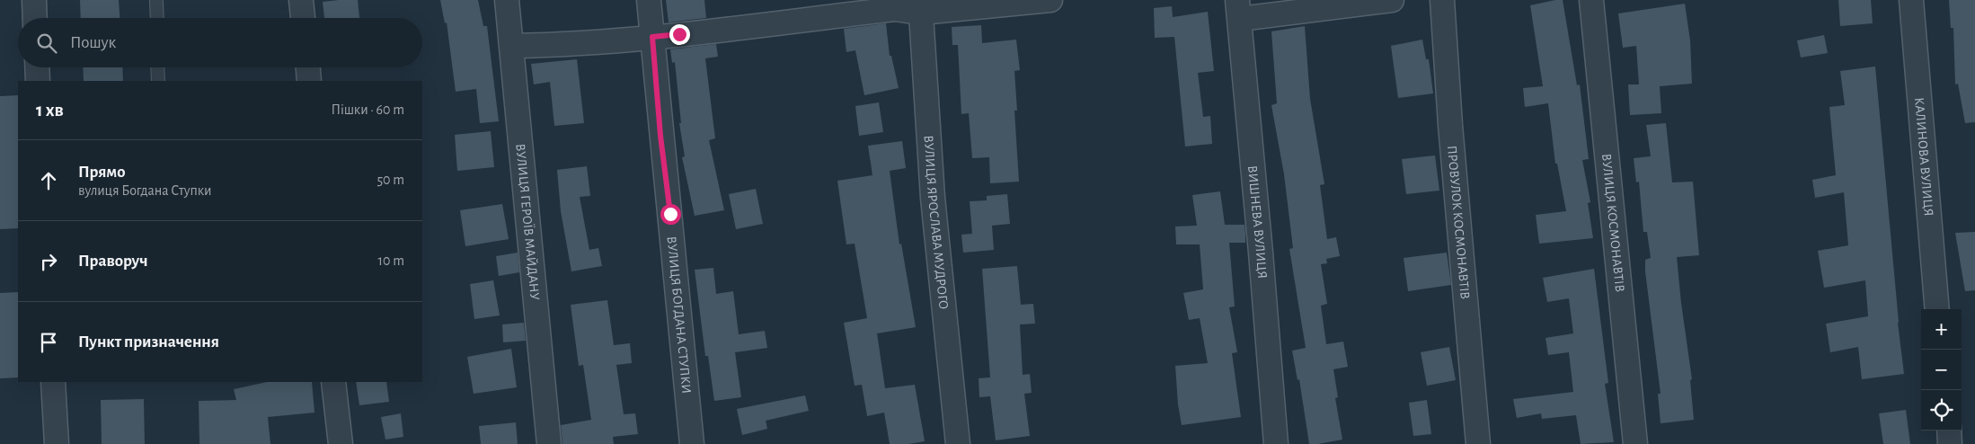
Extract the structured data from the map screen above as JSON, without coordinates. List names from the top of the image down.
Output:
{
  "streets": {
    "street": [
      "КАЛИНОВА ВУЛИЦЯ",
      "ВУЛИЦЯ ГЕРОЇВ МАЙДАНУ",
      "ВУЛИЦЯ ЯРОСЛАВА МУДРОГО",
      "ВИШНЕВА ВУЛИЦЯ",
      "ПРОВУЛОК КОСМОНАВТІВ",
      "ВУЛИЦЯ КОСМОНАВТІВ",
      "ВУЛИЦЯ БОГДАНА СТУПКИ"
    ]
  },
  "page": {
    "search": "Пошук",
    "heading": ["1 хв", "Пішки · 60 m"],
    "list": [
      ["Прямо", "вулиця Богдана Ступки", "50 m"],
      ["Праворуч", "10 m"],
      "Пункт призначення"
    ],
    "map_buttons": ["+", "−"]
  }
}
